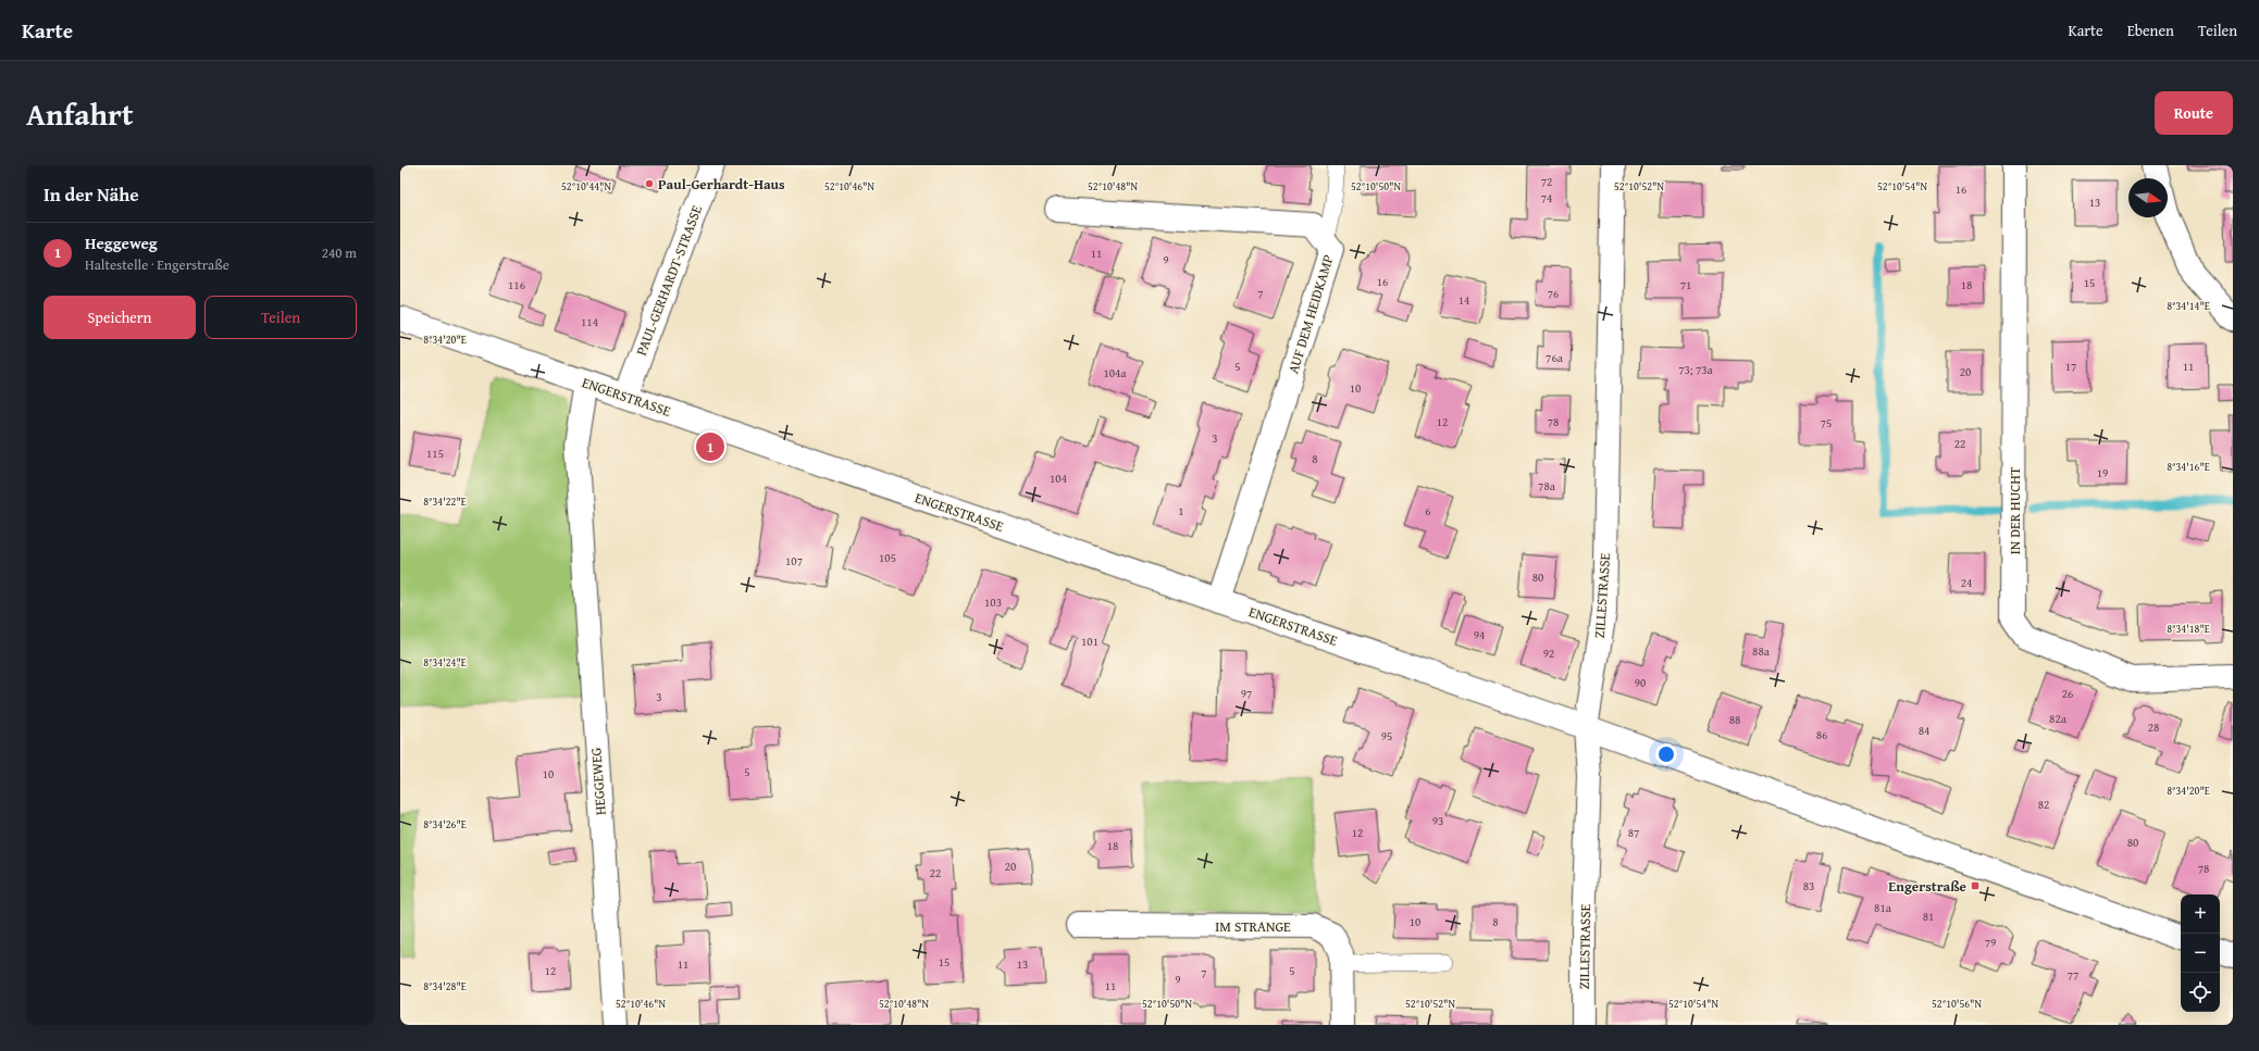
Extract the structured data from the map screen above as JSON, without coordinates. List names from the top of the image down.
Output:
{
  "streets": {
    "street": [
      "PAUL-GERHARDT-STRASSE",
      "AUF DEM HEIDKAMP",
      "ENGERSTRASSE",
      "IN DER HUCHT",
      "ZILLESTRASSE",
      "HEGGEWEG",
      "IM STRANGE"
    ]
  },
  "crossings": [
    ["PAUL-GERHARDT-STRASSE", "ENGERSTRASSE"],
    ["AUF DEM HEIDKAMP", "ENGERSTRASSE"],
    ["ENGERSTRASSE", "ZILLESTRASSE"],
    ["ENGERSTRASSE", "HEGGEWEG"]
  ],
  "places": {
    "other": ["Paul-Gerhardt-Haus"],
    "transit": ["Engerstraße"]
  },
  "house_numbers": [
    "72",
    "16",
    "74",
    "13",
    "11",
    "9",
    "16",
    "15",
    "116",
    "71",
    "18",
    "7",
    "76",
    "14",
    "114",
    "76a",
    "5",
    "17",
    "11",
    "73; 73a",
    "20",
    "104a",
    "10",
    "12",
    "78",
    "75",
    "3",
    "22",
    "115",
    "8",
    "19",
    "104",
    "78a",
    "1",
    "6",
    "105",
    "107",
    "80",
    "24",
    "103",
    "94",
    "101",
    "88a",
    "92",
    "90",
    "97",
    "26",
    "3",
    "82a",
    "88",
    "28",
    "84",
    "86",
    "95",
    "5",
    "10",
    "82",
    "93",
    "12",
    "87",
    "80",
    "18",
    "20",
    "78",
    "22",
    "83",
    "81a",
    "81",
    "10",
    "8",
    "79",
    "15",
    "11",
    "13",
    "12",
    "5",
    "7",
    "77",
    "9",
    "11"
  ],
  "north": "right",
  "page": {
    "header": "Karte",
    "nav": ["Karte", "Ebenen", "Teilen"],
    "title": "Anfahrt",
    "buttons": [
      "Route",
      ["Speichern", "Teilen"]
    ],
    "heading": "In der Nähe",
    "list": [
      {
        "mark": "1",
        "name": "Heggeweg",
        "note": "Haltestelle · Engerstraße",
        "value": "240 m"
      }
    ],
    "pins": "1",
    "map_buttons": ["+", "−"]
  },
  "coordinates": [
    "52°10'44\"N",
    "52°10'46\"N",
    "52°10'48\"N",
    "52°10'50\"N",
    "52°10'52\"N",
    "52°10'54\"N",
    "8°34'14\"E",
    "8°34'20\"E",
    "8°34'16\"E",
    "8°34'22\"E",
    "8°34'18\"E",
    "8°34'24\"E",
    "8°34'26\"E",
    "8°34'28\"E",
    "52°10'56\"N"
  ]
}
